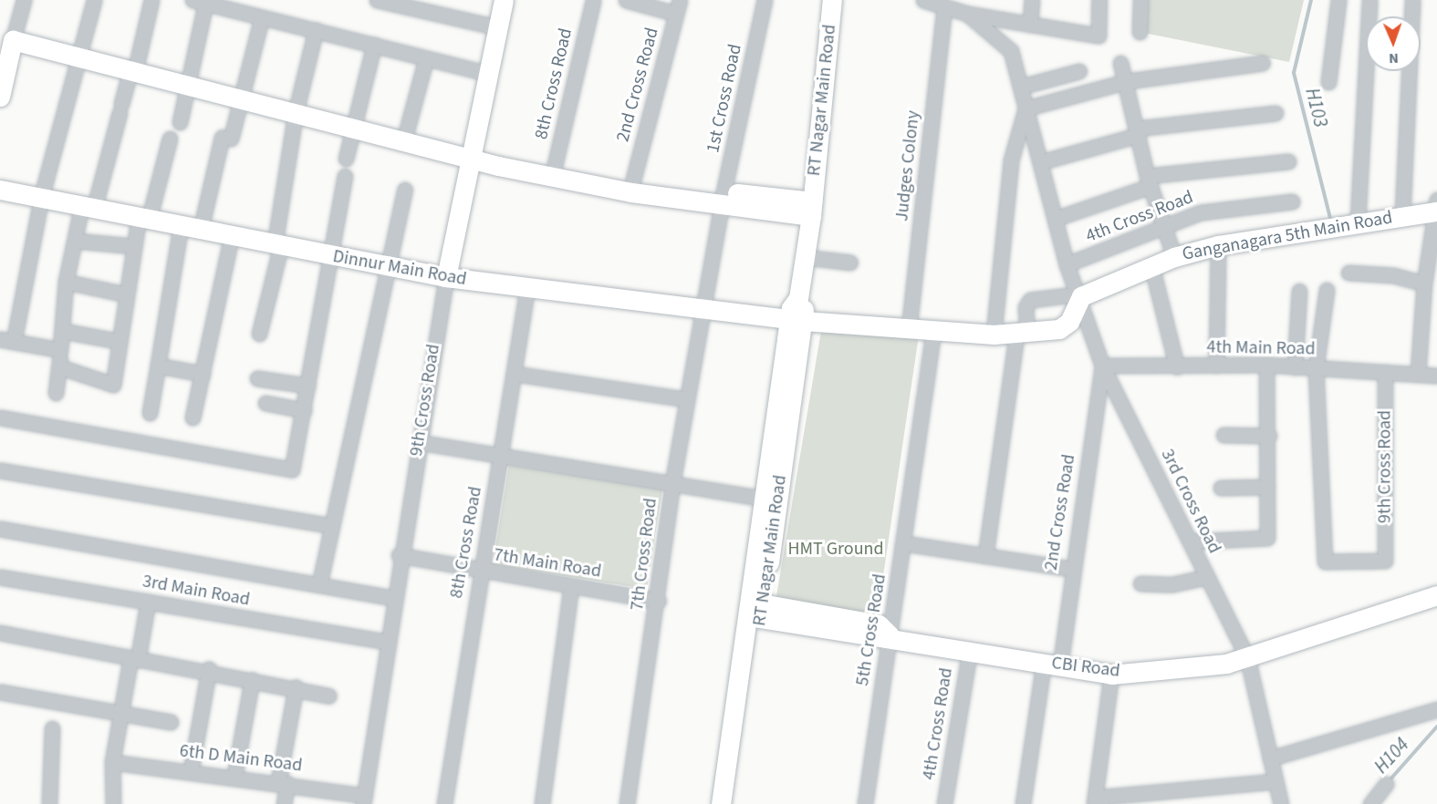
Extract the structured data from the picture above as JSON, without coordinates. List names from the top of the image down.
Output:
{
  "streets": {
    "street": [
      "8th Cross Road",
      "2nd Cross Road",
      "1st Cross Road",
      "RT Nagar Main Road",
      "Judges Colony",
      "4th Cross Road",
      "Ganganagara 5th Main Road",
      "Dinnur Main Road",
      "4th Main Road",
      "9th Cross Road",
      "3rd Cross Road",
      "7th Cross Road",
      "7th Main Road",
      "3rd Main Road",
      "5th Cross Road",
      "CBI Road",
      "6th D Main Road"
    ]
  },
  "crossings": [
    ["8th Cross Road", "Dinnur Main Road"],
    ["8th Cross Road", "7th Main Road"],
    ["2nd Cross Road", "4th Main Road"],
    ["2nd Cross Road", "3rd Cross Road"],
    ["2nd Cross Road", "CBI Road"],
    ["1st Cross Road", "Dinnur Main Road"],
    ["1st Cross Road", "7th Cross Road"],
    ["RT Nagar Main Road", "Dinnur Main Road"],
    ["RT Nagar Main Road", "CBI Road"],
    ["Judges Colony", "3rd Cross Road"],
    ["4th Cross Road", "3rd Cross Road"],
    ["4th Cross Road", "CBI Road"],
    ["Ganganagara 5th Main Road", "3rd Cross Road"],
    ["Dinnur Main Road", "9th Cross Road"],
    ["Dinnur Main Road", "7th Cross Road"],
    ["4th Main Road", "9th Cross Road"],
    ["4th Main Road", "3rd Cross Road"],
    ["9th Cross Road", "7th Main Road"],
    ["9th Cross Road", "3rd Main Road"],
    ["9th Cross Road", "6th D Main Road"],
    ["3rd Cross Road", "CBI Road"],
    ["7th Cross Road", "7th Main Road"],
    ["5th Cross Road", "CBI Road"]
  ],
  "water": ["H103", "H104"],
  "parks": ["HMT Ground"],
  "north": "bottom"
}
